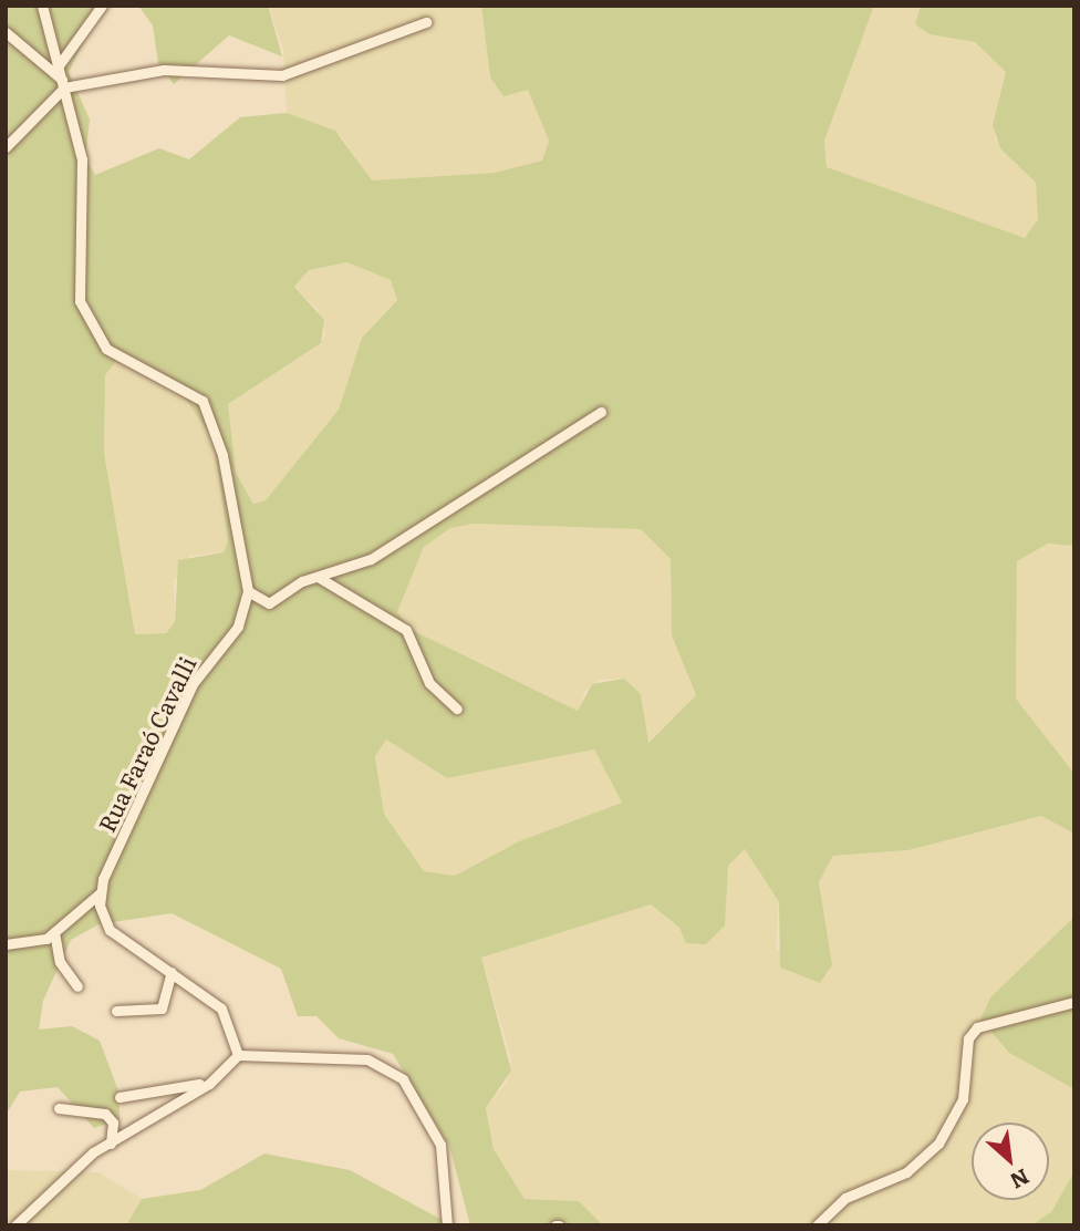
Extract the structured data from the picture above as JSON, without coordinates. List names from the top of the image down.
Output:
{
  "streets": {
    "street": ["Rua Faraó Cavalli"]
  },
  "north": "bottom right"
}
